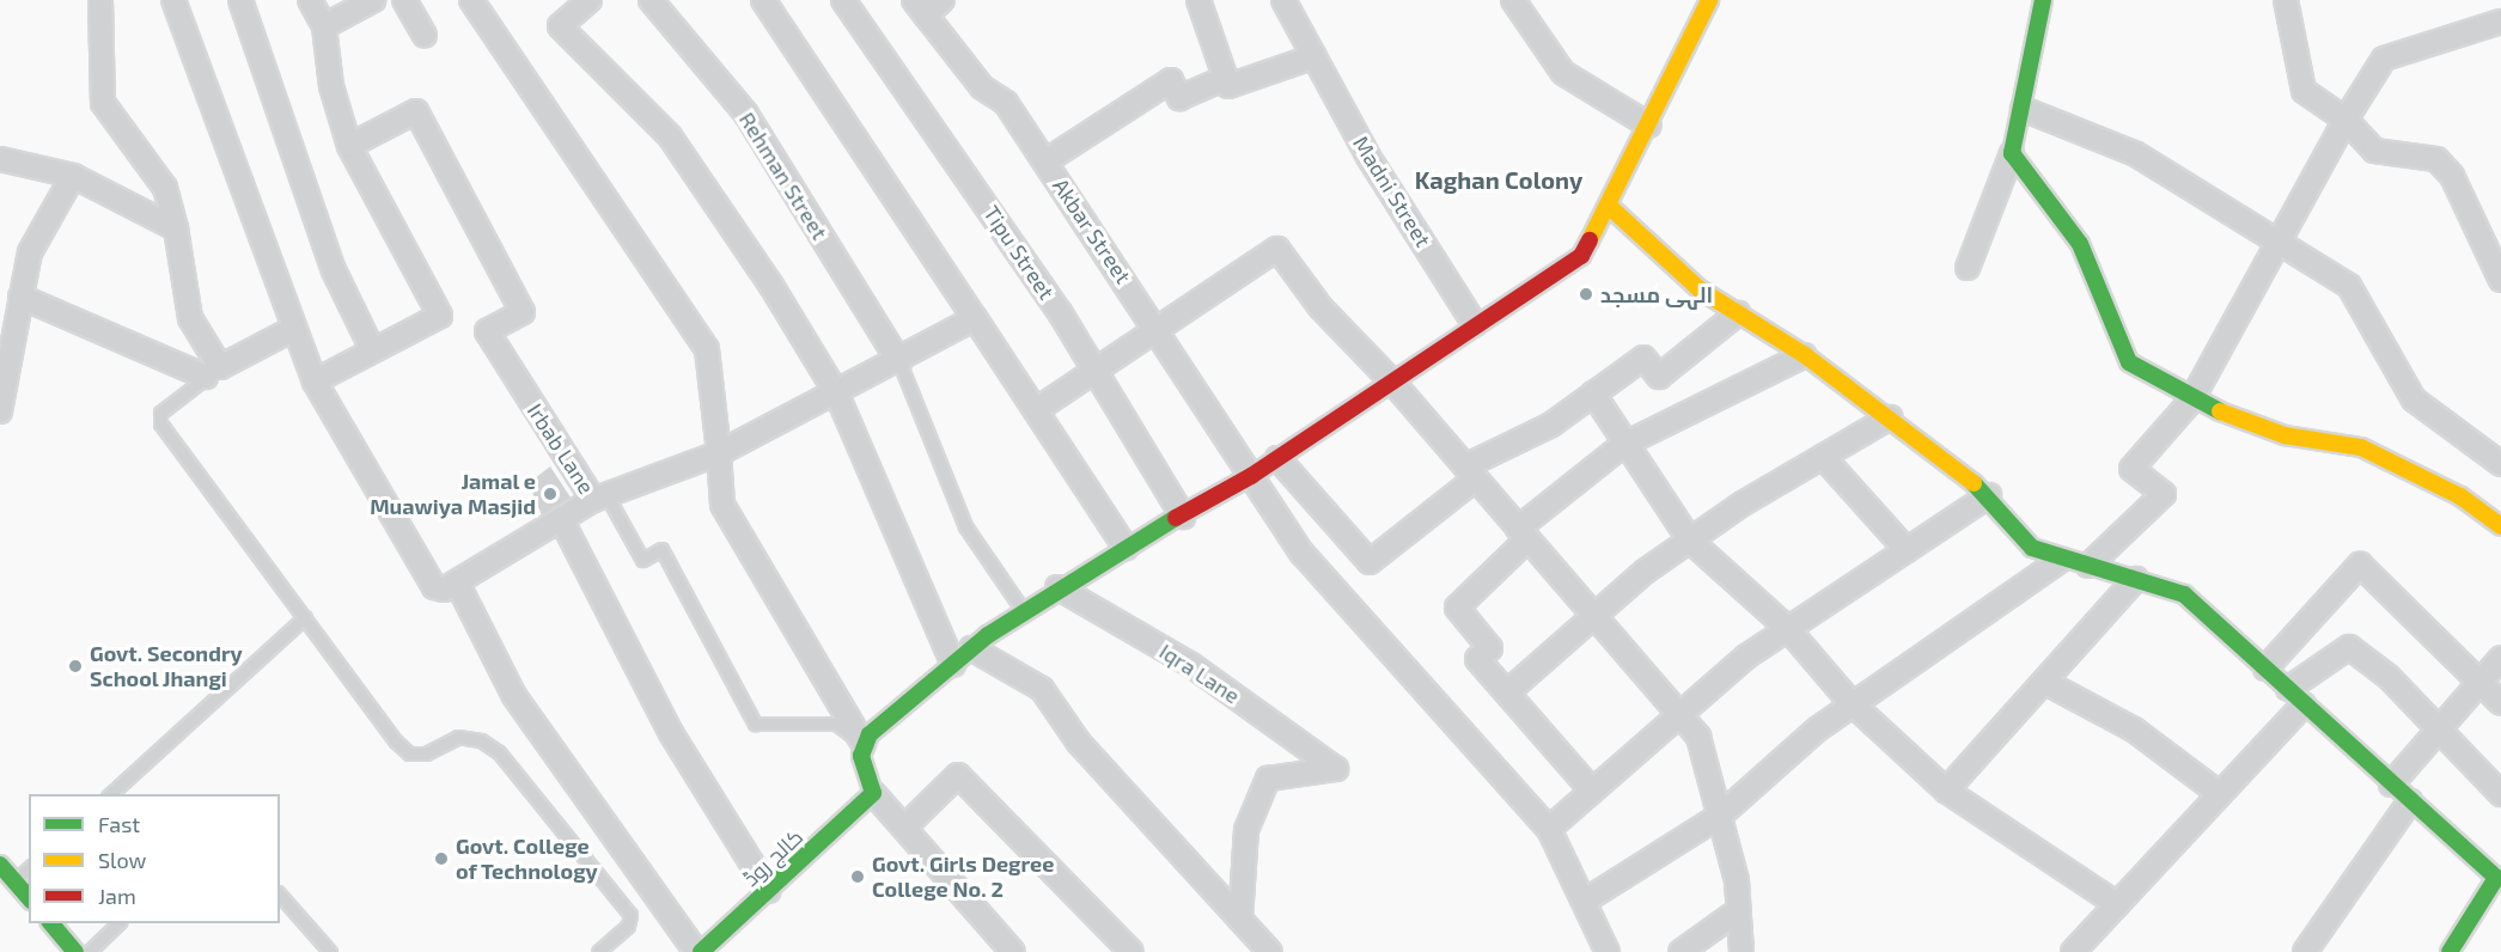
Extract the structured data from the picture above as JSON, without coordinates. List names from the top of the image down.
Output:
{
  "streets": {
    "street": [
      "Rehman Street",
      "Madni Street",
      "Akbar Street",
      "Tipu Street",
      "Irbab Lane",
      "Iqra Lane",
      "کالج روڈ"
    ]
  },
  "crossings": [
    ["Rehman Street", "Irbab Lane"]
  ],
  "districts": ["Kaghan Colony"],
  "places": [
    "الہی مسجد",
    "Jamal e Muawiya Masjid",
    "Govt. Secondry School Jhangi",
    "Govt. College of Technology",
    "Govt. Girls Degree College No. 2"
  ],
  "legend": ["Fast", "Slow", "Jam"]
}
